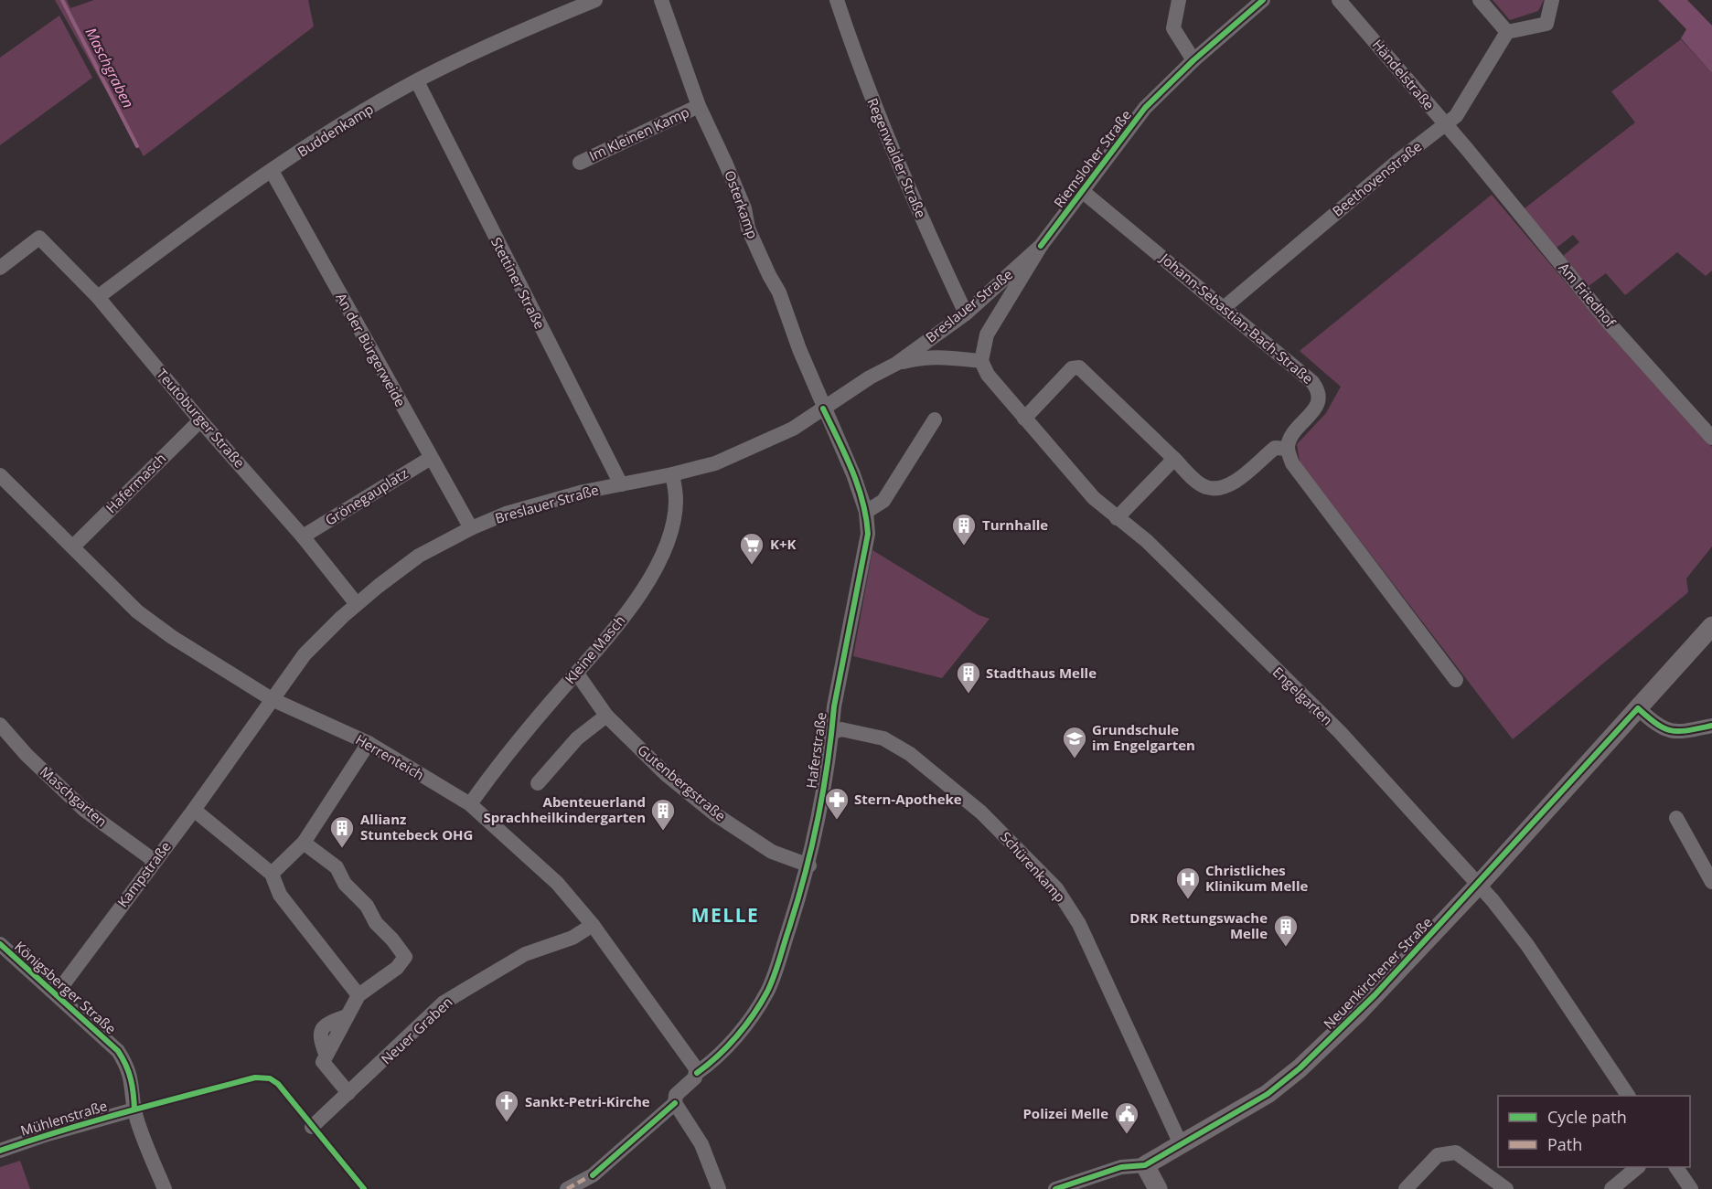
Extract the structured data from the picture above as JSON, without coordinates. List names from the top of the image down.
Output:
{
  "streets": {
    "main road": ["Neuenkirchener Straße"],
    "street": [
      "Händelstraße",
      "Buddenkamp",
      "Im Kleinen Kamp",
      "Regenwalder Straße",
      "Riemsloher Straße",
      "Beethovenstraße",
      "Osterkamp",
      "Stettiner Straße",
      "Am Friedhof",
      "Breslauer Straße",
      "Johann-Sebastian-Bach-Straße",
      "An der Bürgerweide",
      "Teutoburger Straße",
      "Hafermasch",
      "Grönegauplatz",
      "Kleine Masch",
      "Engelgarten",
      "Haferstraße",
      "Herrenteich",
      "Gutenbergstraße",
      "Maschgarten",
      "Schürenkamp",
      "Kampstraße",
      "Königsberger Straße",
      "Neuer Graben",
      "Mühlenstraße"
    ]
  },
  "crossings": [
    ["Händelstraße", "Beethovenstraße"],
    ["Händelstraße", "Am Friedhof"],
    ["Buddenkamp", "Stettiner Straße"],
    ["Buddenkamp", "An der Bürgerweide"],
    ["Buddenkamp", "Teutoburger Straße"],
    ["Im Kleinen Kamp", "Osterkamp"],
    ["Regenwalder Straße", "Breslauer Straße"],
    ["Riemsloher Straße", "Breslauer Straße"],
    ["Riemsloher Straße", "Johann-Sebastian-Bach-Straße"],
    ["Riemsloher Straße", "Engelgarten"],
    ["Beethovenstraße", "Johann-Sebastian-Bach-Straße"],
    ["Osterkamp", "Breslauer Straße"],
    ["Osterkamp", "Haferstraße"],
    ["Stettiner Straße", "Breslauer Straße"],
    ["Breslauer Straße", "An der Bürgerweide"],
    ["Breslauer Straße", "Teutoburger Straße"],
    ["Breslauer Straße", "Kleine Masch"],
    ["Breslauer Straße", "Engelgarten"],
    ["Breslauer Straße", "Haferstraße"],
    ["Breslauer Straße", "Herrenteich"],
    ["Breslauer Straße", "Kampstraße"],
    ["An der Bürgerweide", "Grönegauplatz"],
    ["Teutoburger Straße", "Hafermasch"],
    ["Teutoburger Straße", "Grönegauplatz"],
    ["Hafermasch", "Herrenteich"],
    ["Kleine Masch", "Herrenteich"],
    ["Kleine Masch", "Gutenbergstraße"],
    ["Engelgarten", "Neuenkirchener Straße"],
    ["Haferstraße", "Herrenteich"],
    ["Haferstraße", "Gutenbergstraße"],
    ["Haferstraße", "Schürenkamp"],
    ["Herrenteich", "Neuer Graben"],
    ["Maschgarten", "Kampstraße"],
    ["Schürenkamp", "Neuenkirchener Straße"],
    ["Kampstraße", "Königsberger Straße"],
    ["Königsberger Straße", "Mühlenstraße"]
  ],
  "districts": ["MELLE"],
  "water": ["Maschgraben"],
  "places": {
    "building": [
      "Turnhalle",
      "Stadthaus Melle",
      "Abenteuerland Sprachheilkindergarten",
      "Allianz Stuntebeck OHG",
      "DRK Rettungswache Melle"
    ],
    "supermarket": ["K+K"],
    "school or university": ["Grundschule im Engelgarten"],
    "pharmacy": ["Stern-Apotheke"],
    "hospital": ["Christliches Klinikum Melle"],
    "church": ["Sankt-Petri-Kirche"],
    "public building": ["Polizei Melle"]
  },
  "legend": ["Cycle path", "Path"]
}
